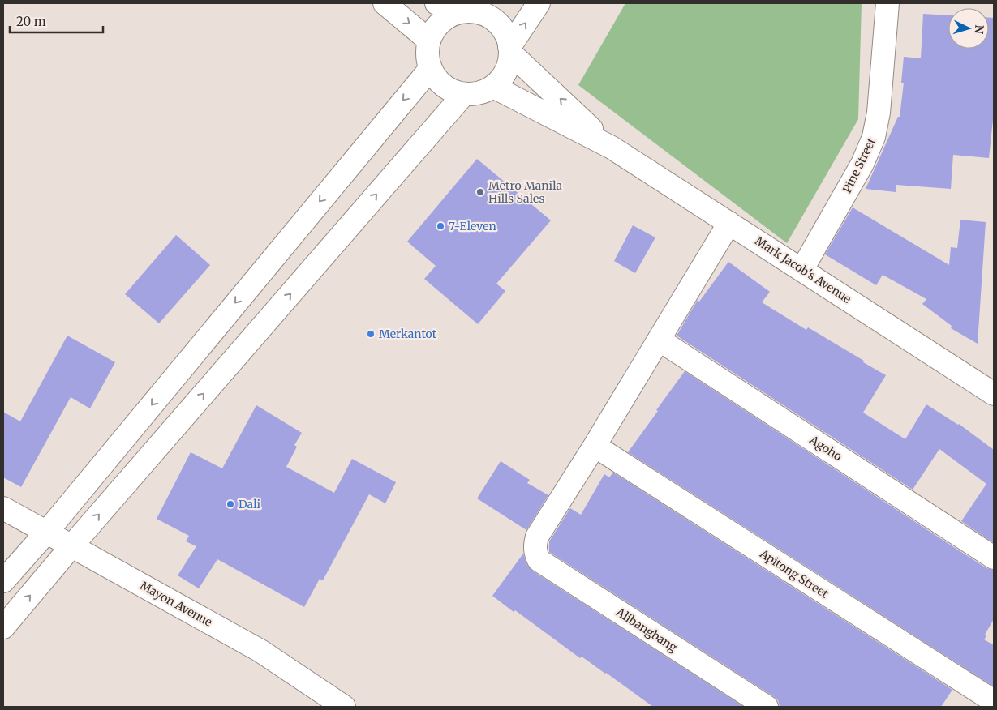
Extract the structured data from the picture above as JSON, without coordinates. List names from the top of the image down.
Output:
{
  "streets": {
    "street": [
      "Pine Street",
      "Mark Jacob's Avenue",
      "Agoho",
      "Apitong Street",
      "Mayon Avenue",
      "Alibangbang"
    ]
  },
  "crossings": [
    ["Pine Street", "Mark Jacob's Avenue"],
    ["Apitong Street", "Alibangbang"]
  ],
  "places": [
    "Metro Manila Hills Sales",
    "7-Eleven",
    "Merkantot",
    "Dali"
  ],
  "scale_bar": "20 m",
  "north": "right"
}
